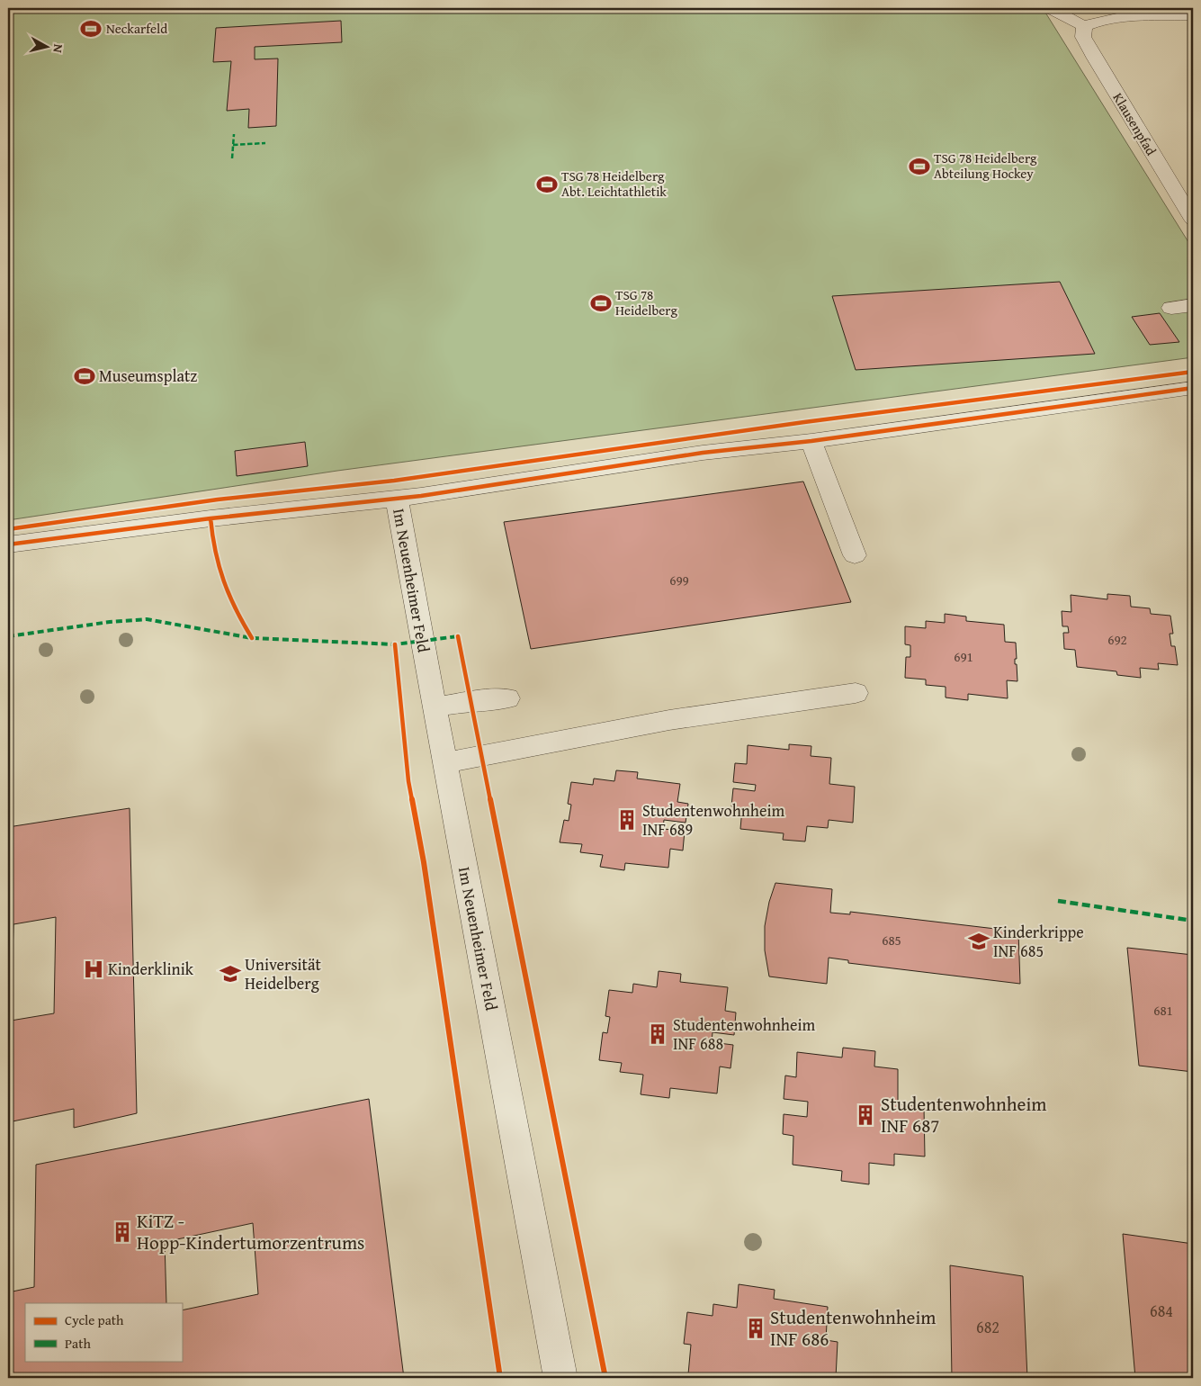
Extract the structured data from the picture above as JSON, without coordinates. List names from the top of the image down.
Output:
{
  "streets": {
    "street": ["Klausenpfad", "Im Neuenheimer Feld"]
  },
  "places": {
    "sports": [
      "Neckarfeld",
      "TSG 78 Heidelberg Abteilung Hockey",
      "TSG 78 Heidelberg Abt. Leichtathletik",
      "TSG 78 Heidelberg",
      "Museumsplatz"
    ],
    "building": [
      "Studentenwohnheim INF 689",
      "Studentenwohnheim INF 688",
      "Studentenwohnheim INF 687",
      "KiTZ - Hopp-Kindertumorzentrums",
      "Studentenwohnheim INF 686"
    ],
    "school or university": ["Kinderkrippe INF 685", "Universität Heidelberg"],
    "hospital": ["Kinderklinik"]
  },
  "house_numbers": [
    "699",
    "692",
    "691",
    "685",
    "681",
    "684",
    "682"
  ],
  "legend": ["Cycle path", "Path"],
  "north": "right"
}
